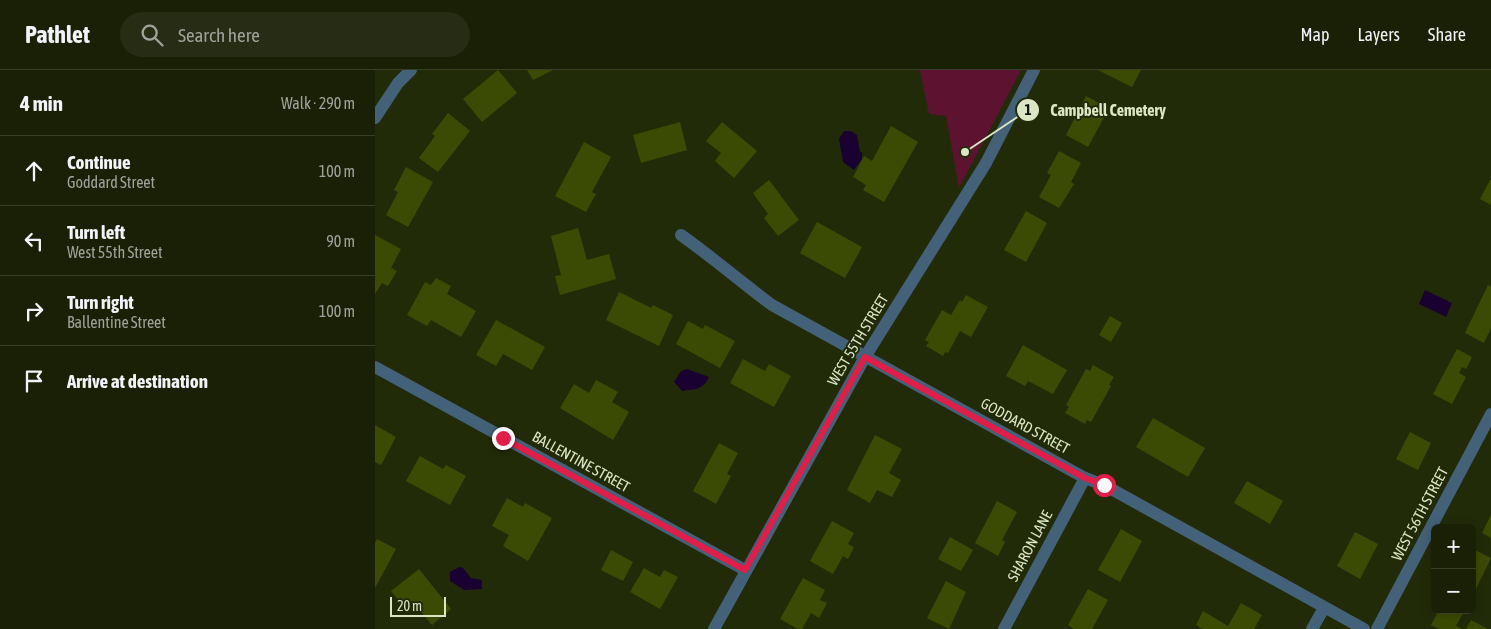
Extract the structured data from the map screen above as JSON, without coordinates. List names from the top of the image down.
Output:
{
  "streets": {
    "street": [
      "WEST 55TH STREET",
      "GODDARD STREET",
      "BALLENTINE STREET",
      "WEST 56TH STREET",
      "SHARON LANE"
    ]
  },
  "crossings": [
    ["WEST 55TH STREET", "GODDARD STREET"],
    ["WEST 55TH STREET", "BALLENTINE STREET"],
    ["GODDARD STREET", "SHARON LANE"]
  ],
  "places": ["Campbell Cemetery"],
  "scale_bar": "20 m",
  "page": {
    "header": "Pathlet",
    "search": "Search here",
    "nav": ["Map", "Layers", "Share"],
    "heading": ["4 min", "Walk · 290 m"],
    "list": [
      ["Continue", "Goddard Street", "100 m"],
      ["Turn left", "West 55th Street", "90 m"],
      ["Turn right", "Ballentine Street", "100 m"],
      "Arrive at destination"
    ],
    "map_buttons": ["+", "−"],
    "scale": "20 m"
  }
}
